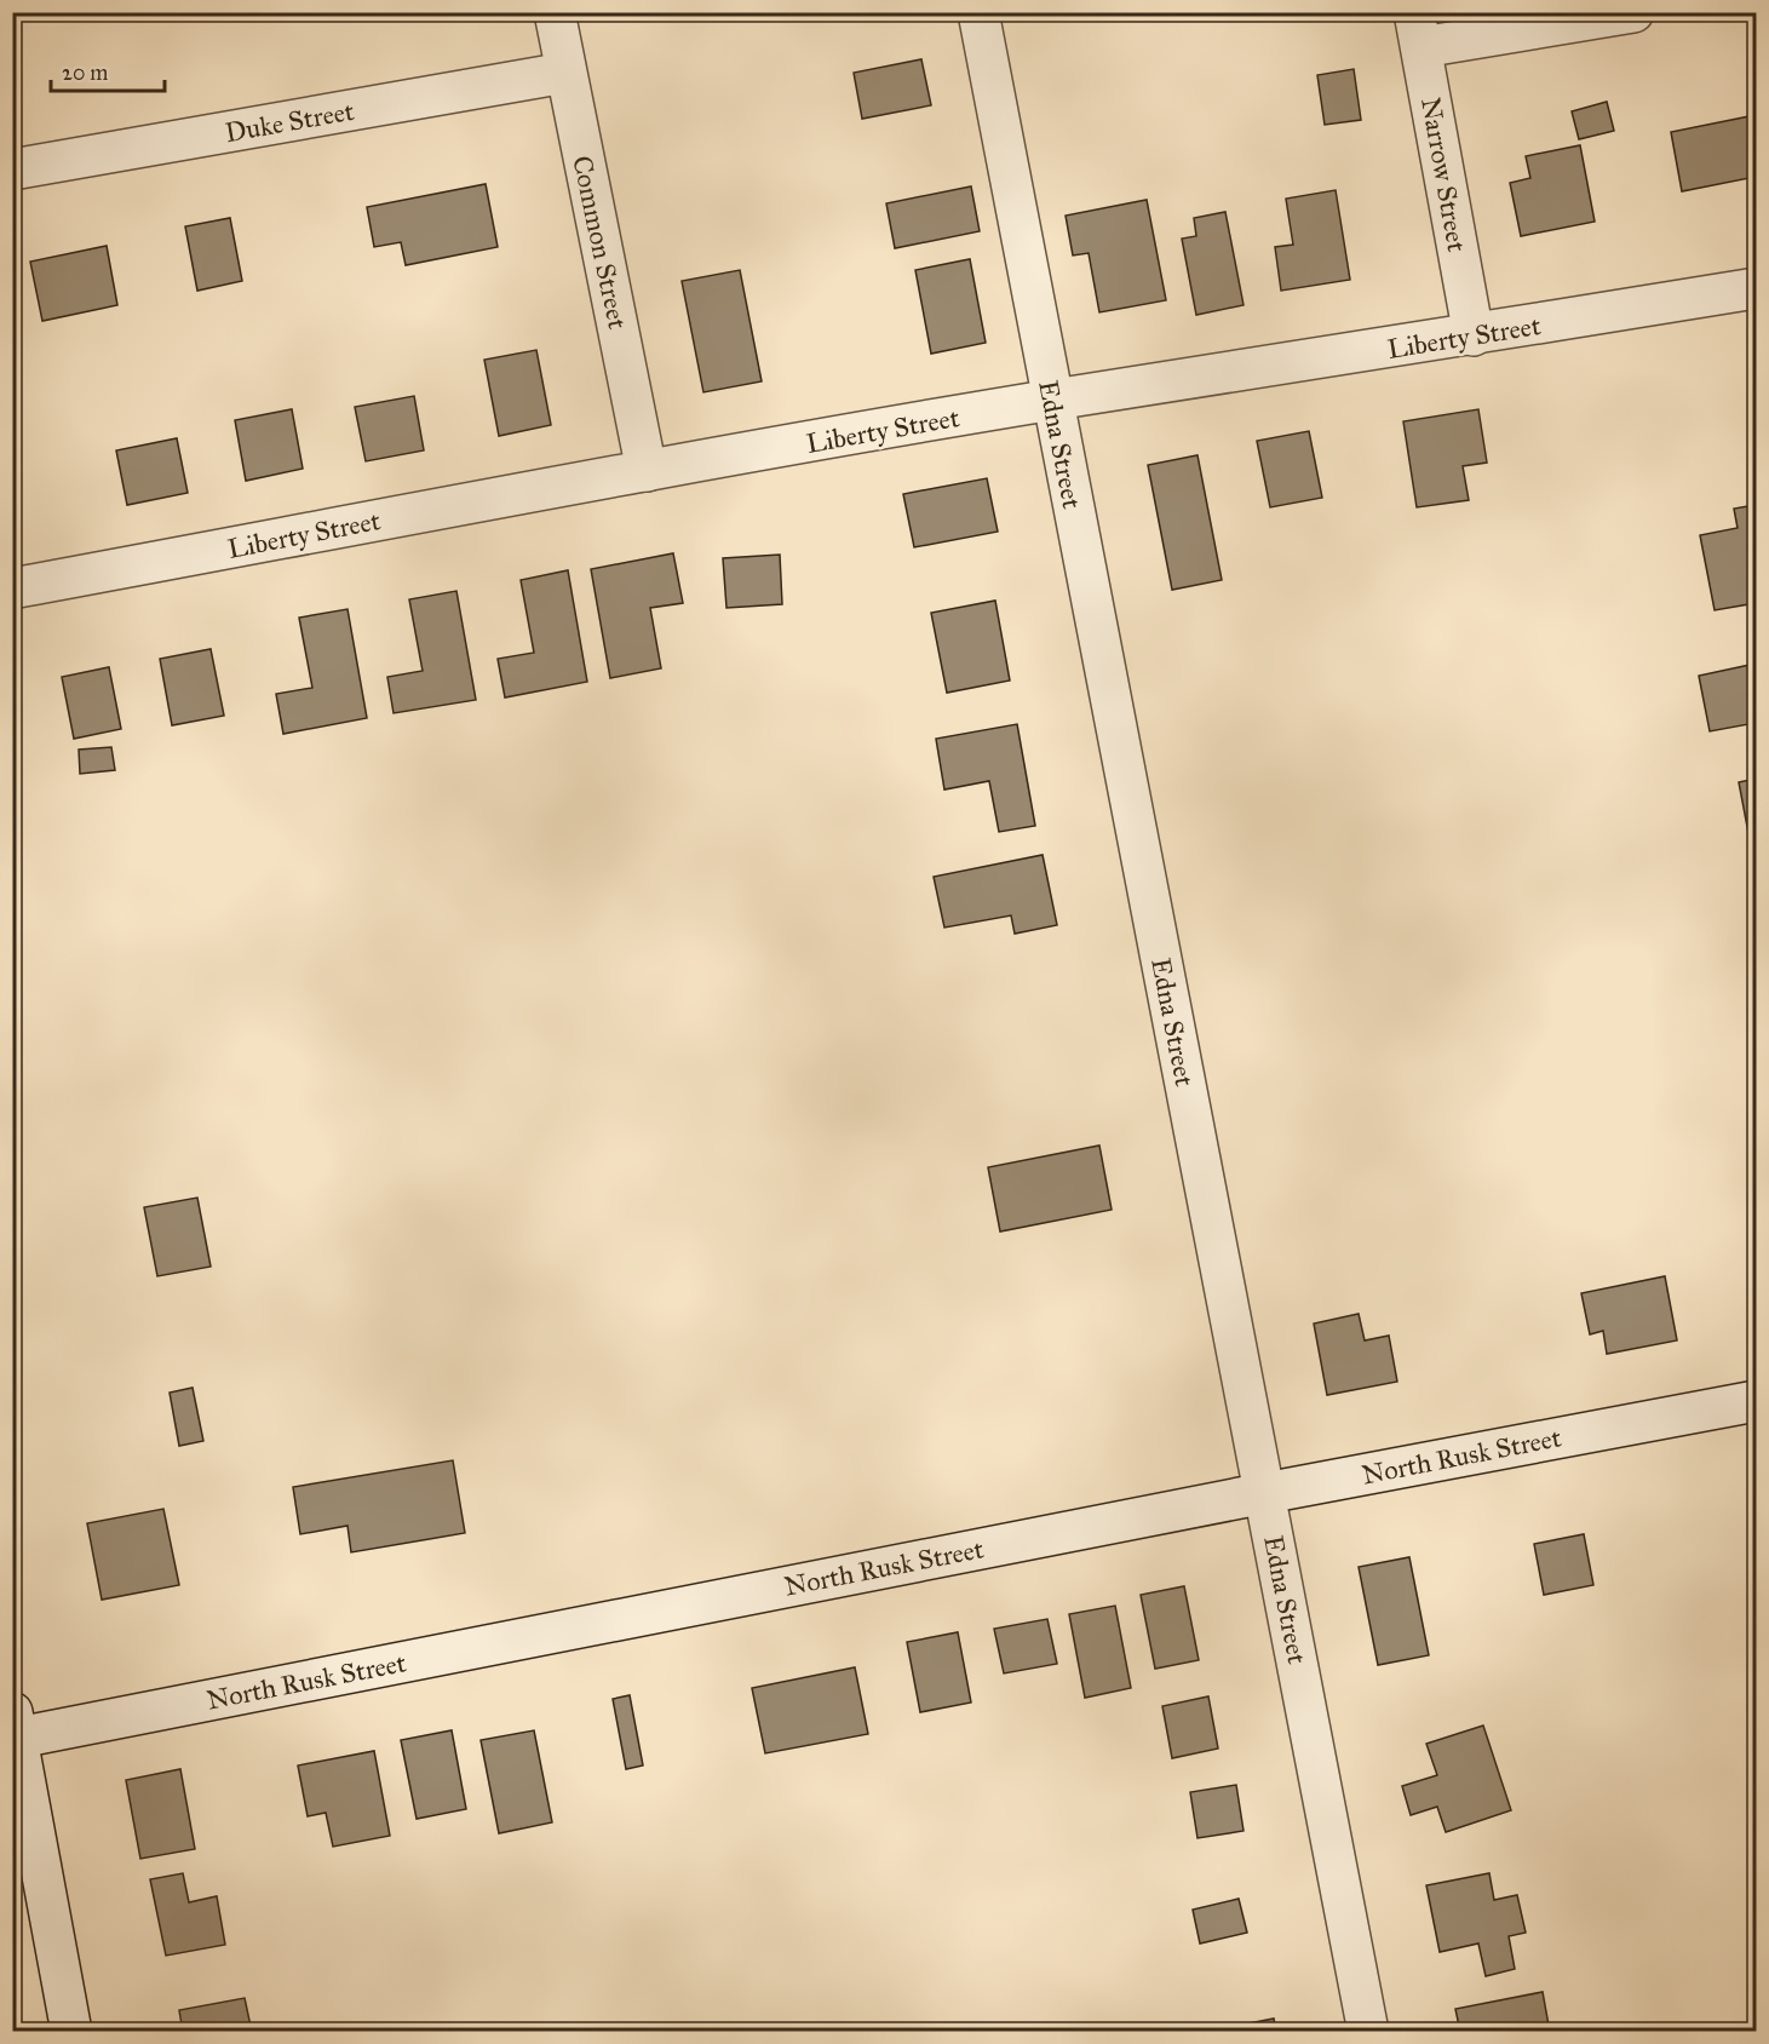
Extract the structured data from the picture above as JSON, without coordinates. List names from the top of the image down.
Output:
{
  "streets": {
    "street": [
      "Duke Street",
      "Narrow Street",
      "Common Street",
      "Liberty Street",
      "Edna Street",
      "North Rusk Street"
    ]
  },
  "crossings": [
    ["Duke Street", "Common Street"],
    ["Narrow Street", "Liberty Street"],
    ["Common Street", "Liberty Street"],
    ["Liberty Street", "Edna Street"],
    ["Edna Street", "North Rusk Street"]
  ],
  "scale_bar": "20 m"
}
